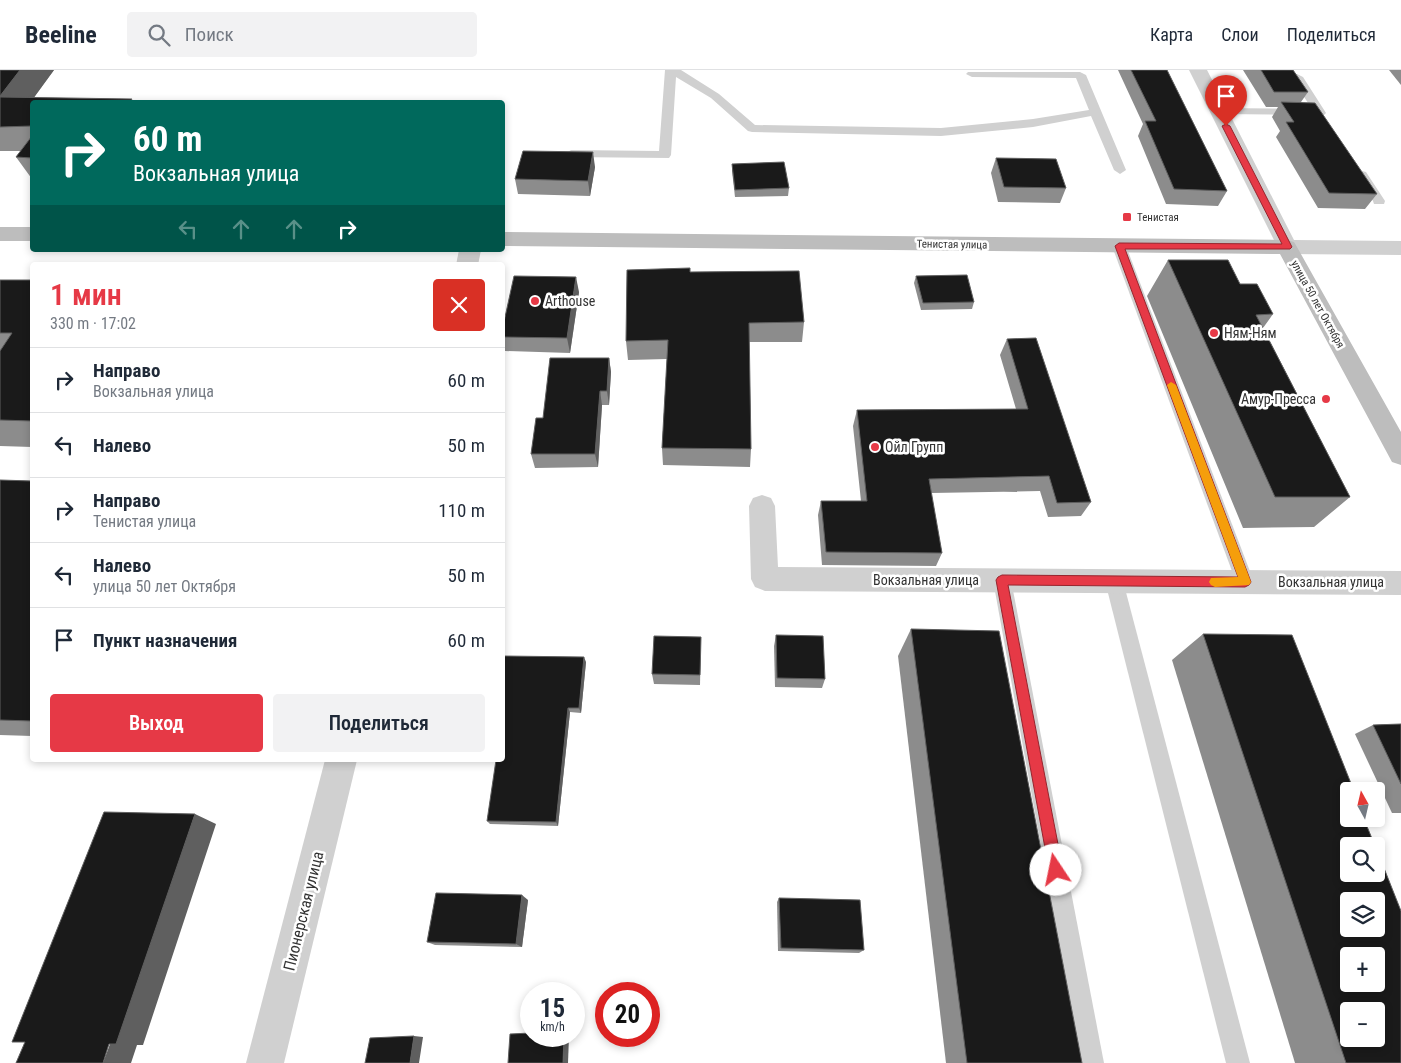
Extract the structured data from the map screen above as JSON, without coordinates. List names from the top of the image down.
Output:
{
  "streets": {
    "main road": ["Тенистая улица", "улица 50 лет Октября"],
    "street": ["Вокзальная улица", "Пионерская улица"]
  },
  "crossings": [
    ["Тенистая улица", "улица 50 лет Октября"]
  ],
  "places": {
    "transit": ["Тенистая"],
    "other": [
      "Arthouse",
      "Ням-Ням",
      "Амур-Пресса",
      "Ойл Групп"
    ]
  },
  "north": "top",
  "page": {
    "header": "Beeline",
    "search": "Поиск",
    "nav": ["Карта", "Слои", "Поделиться"],
    "turn": ["60 m", "Вокзальная улица"],
    "heading": ["1 мин", "330 m · 17:02"],
    "list": [
      {
        "name": "Направо",
        "note": "Вокзальная улица",
        "value": "60 m"
      },
      {
        "name": "Налево",
        "value": "50 m"
      },
      {
        "name": "Направо",
        "note": "Тенистая улица",
        "value": "110 m"
      },
      {
        "name": "Налево",
        "note": "улица 50 лет Октября",
        "value": "50 m"
      },
      {
        "name": "Пункт назначения",
        "value": "60 m"
      }
    ],
    "buttons": ["Выход", "Поделиться"],
    "map_buttons": ["+", "−"],
    "speed": "15 km/h",
    "limit": "20"
  }
}
